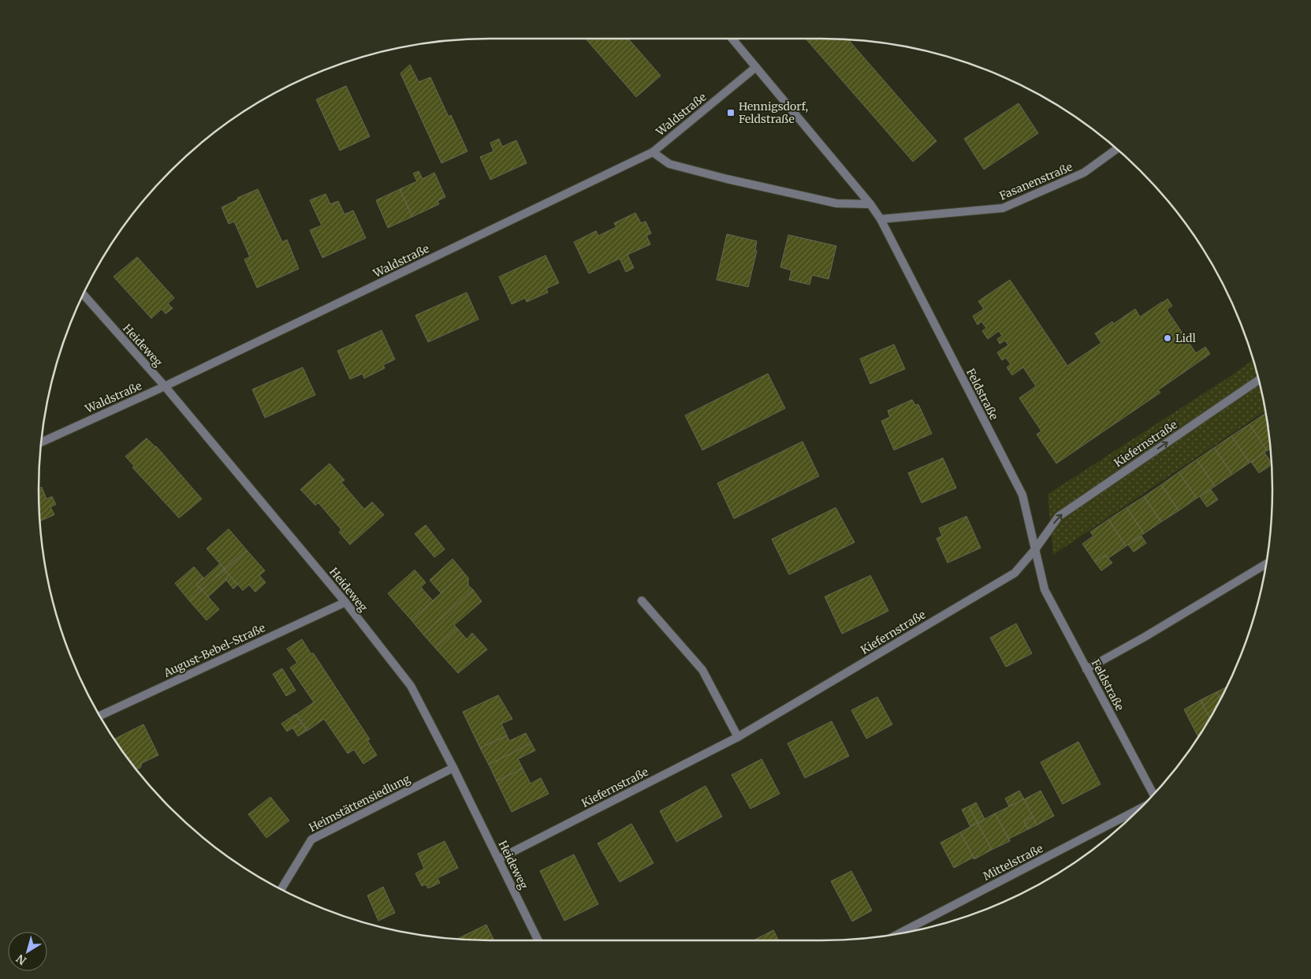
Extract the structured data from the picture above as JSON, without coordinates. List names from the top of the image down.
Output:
{
  "streets": {
    "street": [
      "Waldstraße",
      "Fasanenstraße",
      "Heideweg",
      "Feldstraße",
      "Kiefernstraße",
      "August-Bebel-Straße",
      "Heimstättensiedlung",
      "Mittelstraße"
    ]
  },
  "crossings": [
    ["Waldstraße", "Heideweg"],
    ["Waldstraße", "Feldstraße"],
    ["Fasanenstraße", "Feldstraße"],
    ["Heideweg", "Kiefernstraße"],
    ["Heideweg", "August-Bebel-Straße"],
    ["Heideweg", "Heimstättensiedlung"],
    ["Feldstraße", "Kiefernstraße"]
  ],
  "places": {
    "transit": ["Hennigsdorf, Feldstraße"],
    "other": ["Lidl"]
  },
  "north": "bottom left"
}
